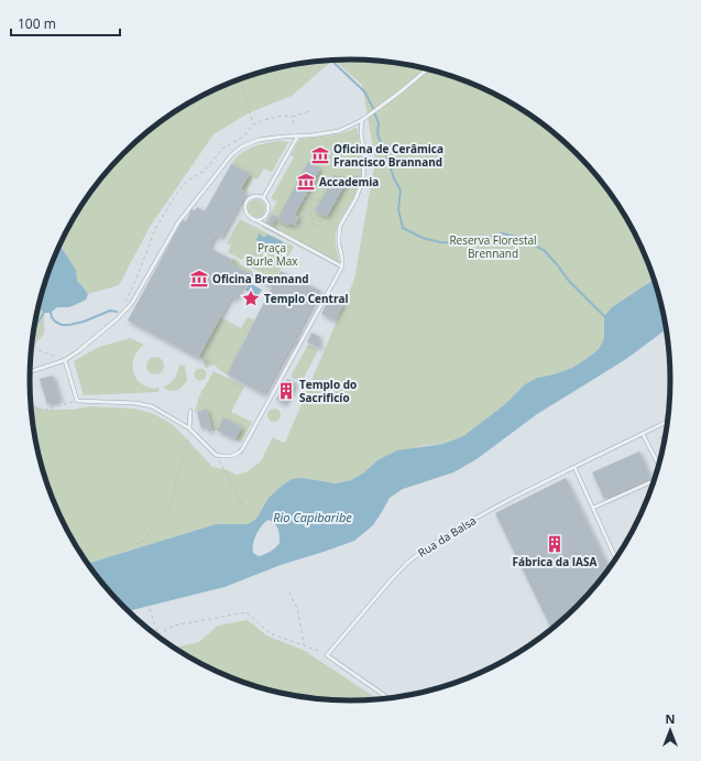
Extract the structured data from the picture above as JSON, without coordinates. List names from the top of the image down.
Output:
{
  "streets": {
    "lane": ["Rua da Balsa"]
  },
  "water": ["Rio Capibaribe"],
  "parks": ["Reserva Florestal Brennand", "Praça Burle Max"],
  "places": {
    "museum": ["Oficina de Cerâmica Francisco Brannand", "Accademia", "Oficina Brennand"],
    "place": ["Templo Central"],
    "building": ["Templo do Sacrificío", "Fábrica da IASA"]
  },
  "scale_bar": "100 m",
  "north": "top"
}
